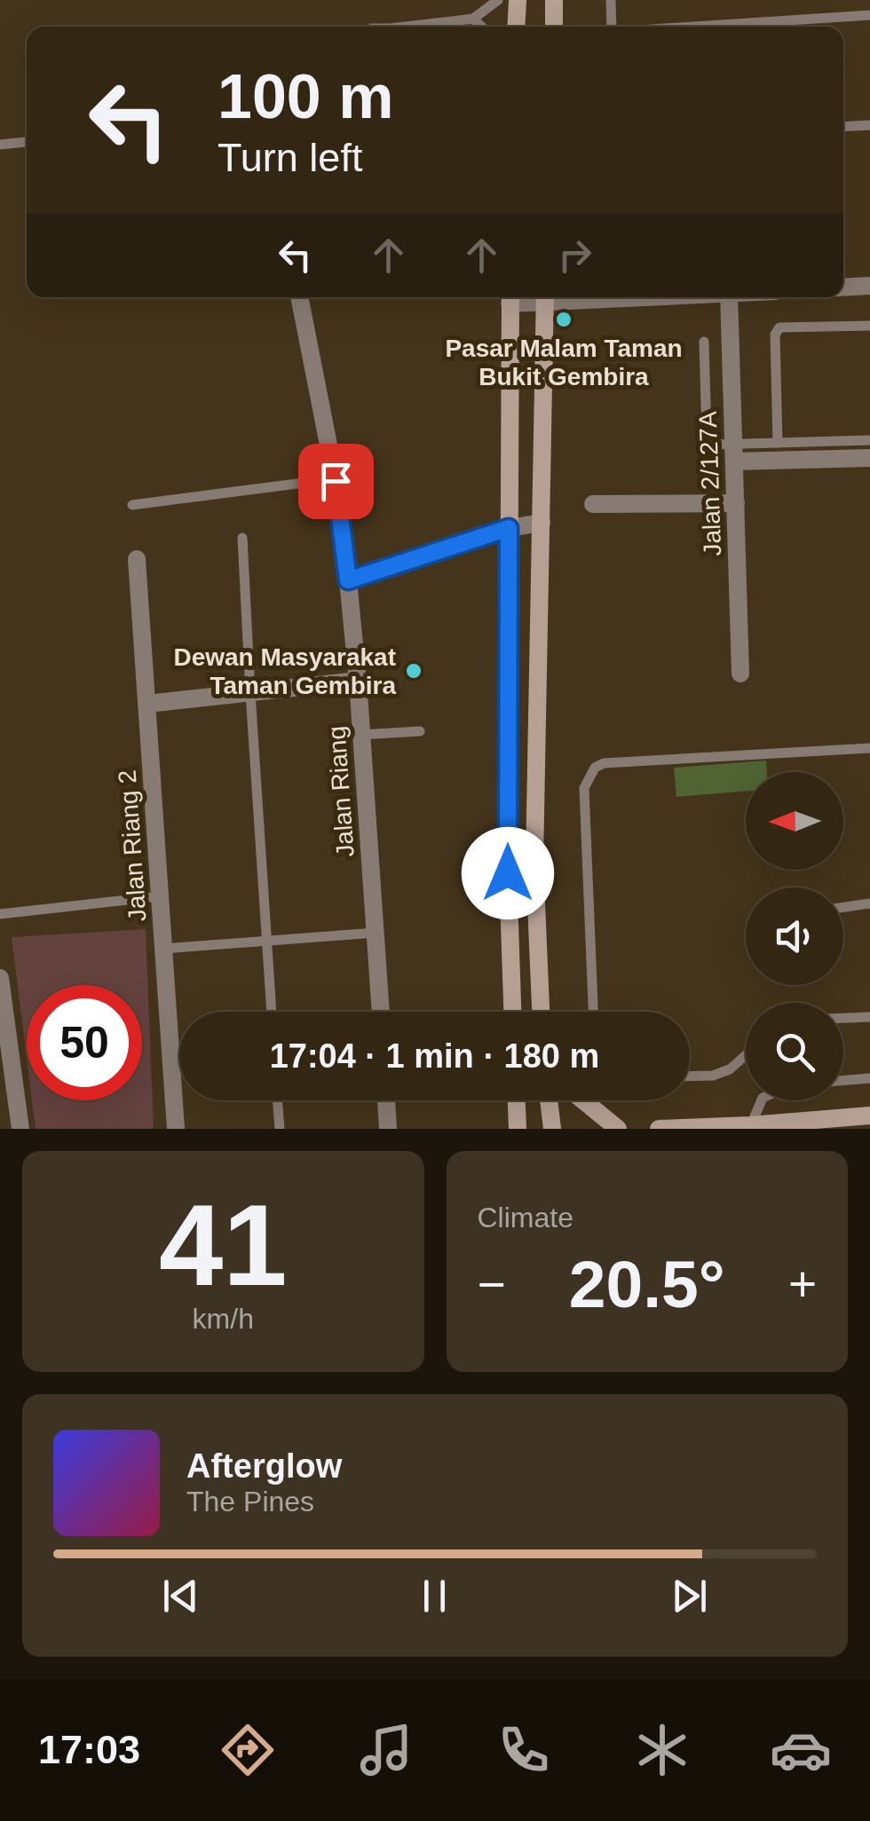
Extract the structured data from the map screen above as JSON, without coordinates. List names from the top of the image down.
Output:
{
  "streets": {
    "street": ["Jalan 2/127A", "Jalan Riang", "Jalan Riang 2"]
  },
  "places": ["Pasar Malam Taman Bukit Gembira", "Dewan Masyarakat Taman Gembira"],
  "north": "left",
  "page": {
    "turn": ["100 m", "Turn left"],
    "limit": "50",
    "trip": "17:04 · 1 min · 180 m",
    "tile": [
      ["41", "km/h"],
      "Climate"
    ],
    "heat": ["−", "20.5°", "+"],
    "song": ["Afterglow", "The Pines"],
    "tabs": "17:03"
  }
}
